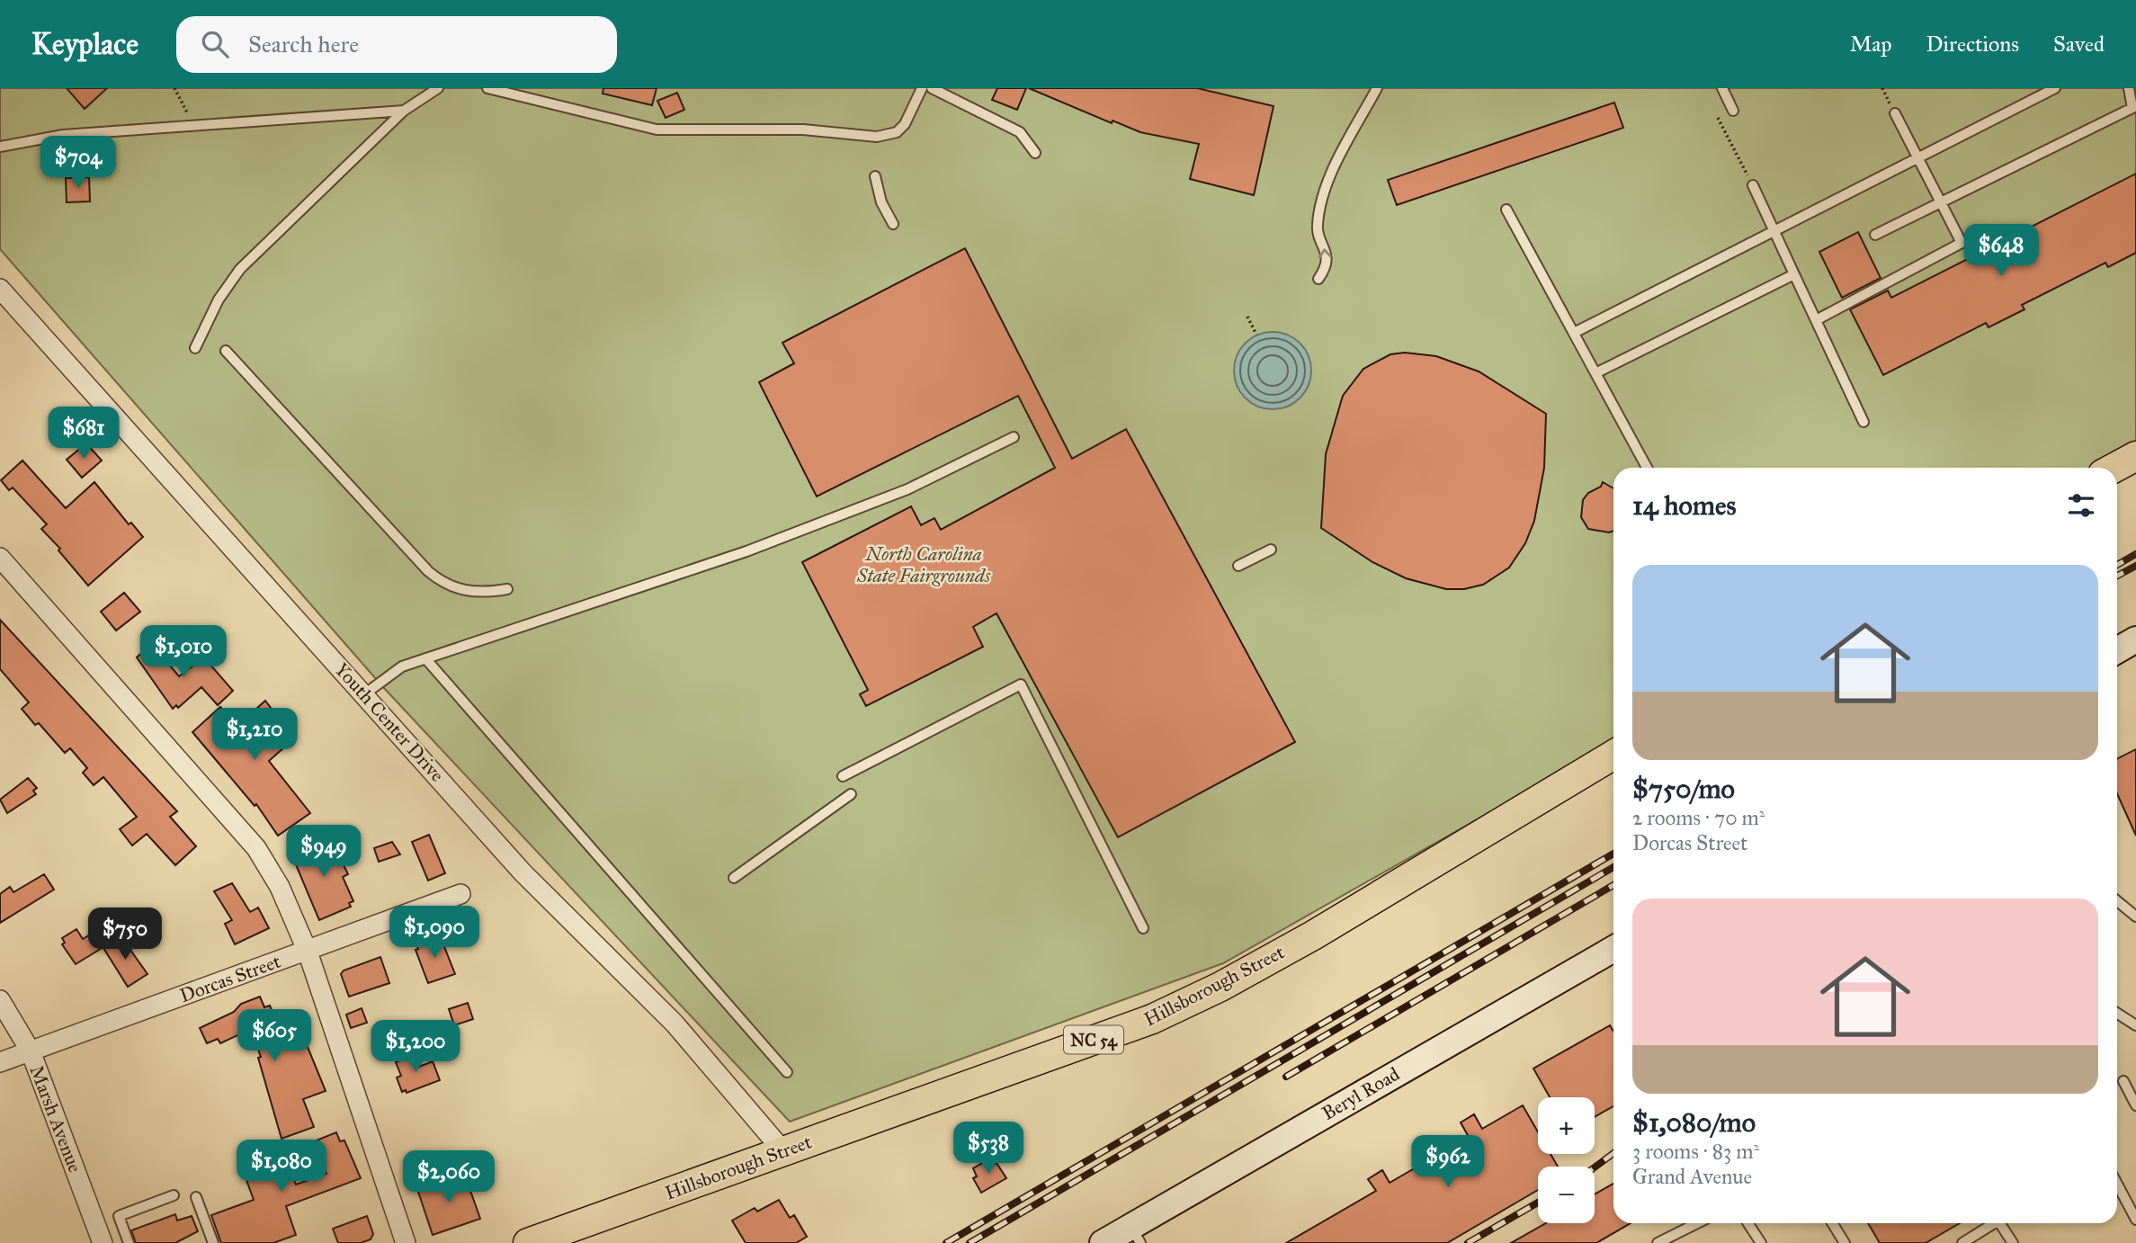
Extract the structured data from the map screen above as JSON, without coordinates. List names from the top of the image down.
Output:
{
  "streets": {
    "main road": ["Hillsborough Street", "NC 54"],
    "street": [
      "Youth Center Drive",
      "Dorcas Street",
      "Beryl Road",
      "Marsh Avenue"
    ]
  },
  "crossings": [
    ["Youth Center Drive", "Hillsborough Street"],
    ["Dorcas Street", "Marsh Avenue"]
  ],
  "parks": ["North Carolina State Fairgrounds"],
  "page": {
    "header": "Keyplace",
    "search": "Search here",
    "nav": ["Map", "Directions", "Saved"],
    "price": [
      "$704",
      "$648",
      "$681",
      "$1,010",
      "$1,210",
      "$949",
      "$1,090",
      "$750",
      "$605",
      "$1,200",
      "$538",
      "$962",
      "$1,080",
      "$2,060"
    ],
    "heading": "14 homes",
    "list": [
      {
        "name": "$750/mo",
        "note": "2 rooms · 70 m² · Dorcas Street"
      },
      {
        "name": "$1,080/mo",
        "note": "3 rooms · 83 m² · Grand Avenue"
      }
    ],
    "map_buttons": ["+", "−"]
  }
}
